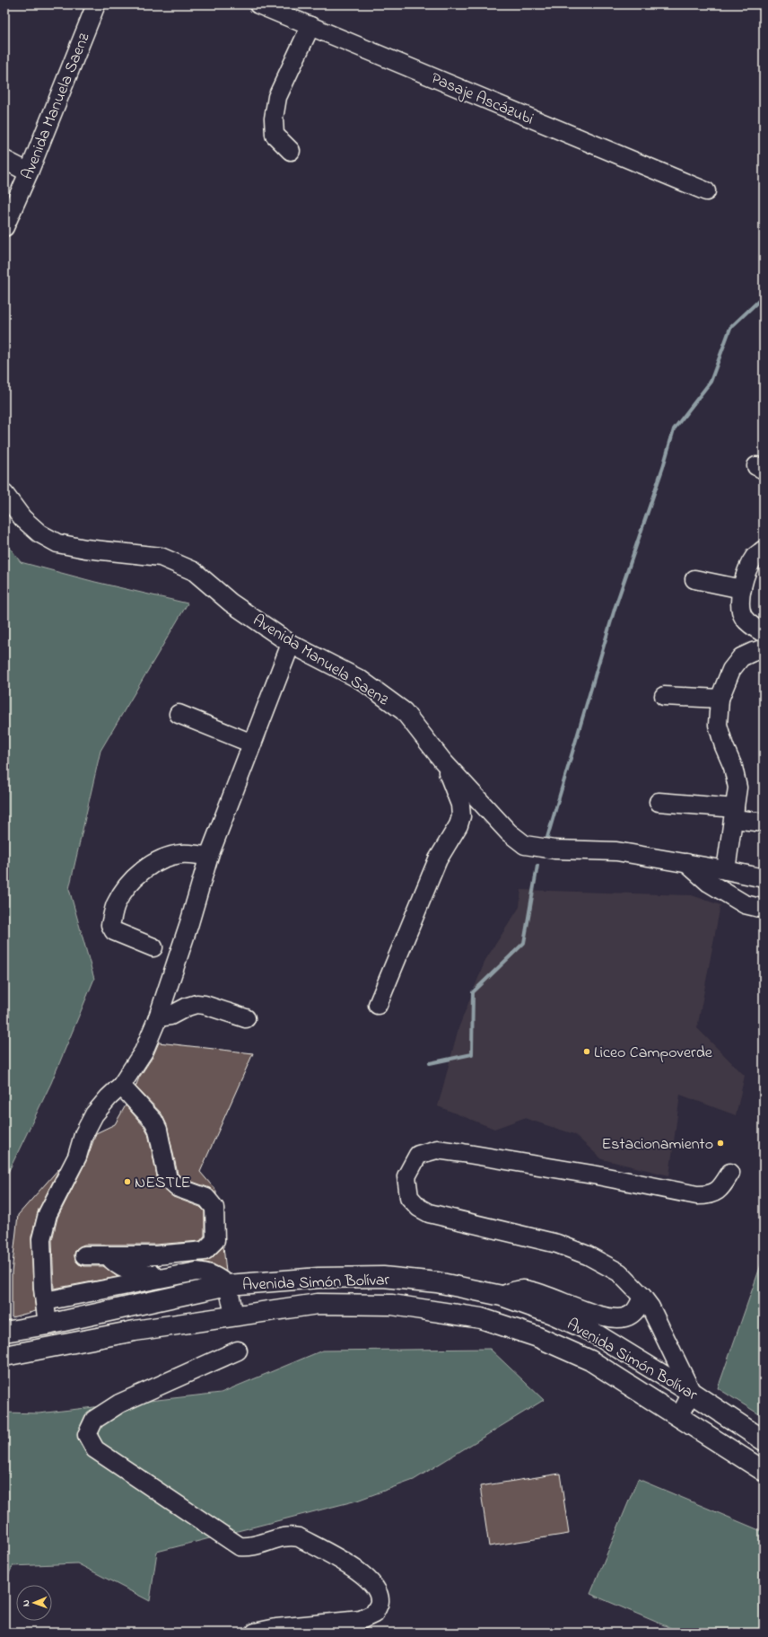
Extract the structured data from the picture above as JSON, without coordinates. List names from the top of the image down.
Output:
{
  "streets": {
    "highway": ["Avenida Simón Bolívar"],
    "street": ["Pasaje Ascázubi", "Avenida Manuela Saenz"]
  },
  "places": ["Liceo Campoverde", "Estacionamiento", "NESTLE"],
  "north": "left"
}
